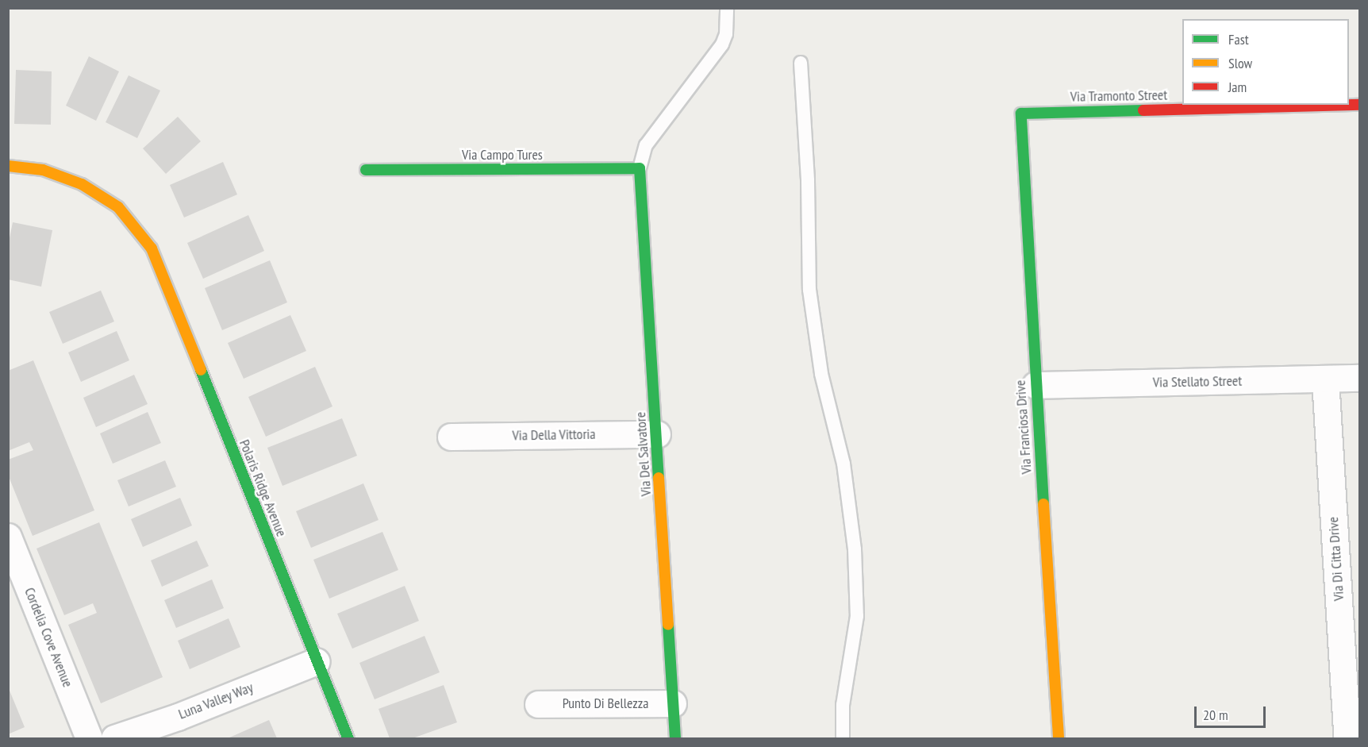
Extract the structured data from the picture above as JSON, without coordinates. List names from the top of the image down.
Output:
{
  "streets": {
    "street": [
      "Via Tramonto Street",
      "Via Campo Tures",
      "Via Stellato Street",
      "Via Franciosa Drive",
      "Via Della Vittoria",
      "Via Del Salvatore",
      "Polaris Ridge Avenue",
      "Via Di Citta Drive",
      "Cordelia Cove Avenue",
      "Luna Valley Way",
      "Punto Di Bellezza"
    ]
  },
  "crossings": [
    ["Via Tramonto Street", "Via Franciosa Drive"],
    ["Via Campo Tures", "Via Del Salvatore"],
    ["Via Stellato Street", "Via Franciosa Drive"],
    ["Via Stellato Street", "Via Di Citta Drive"],
    ["Via Della Vittoria", "Via Del Salvatore"],
    ["Via Del Salvatore", "Punto Di Bellezza"],
    ["Polaris Ridge Avenue", "Luna Valley Way"]
  ],
  "legend": ["Fast", "Slow", "Jam"],
  "scale_bar": "20 m"
}
